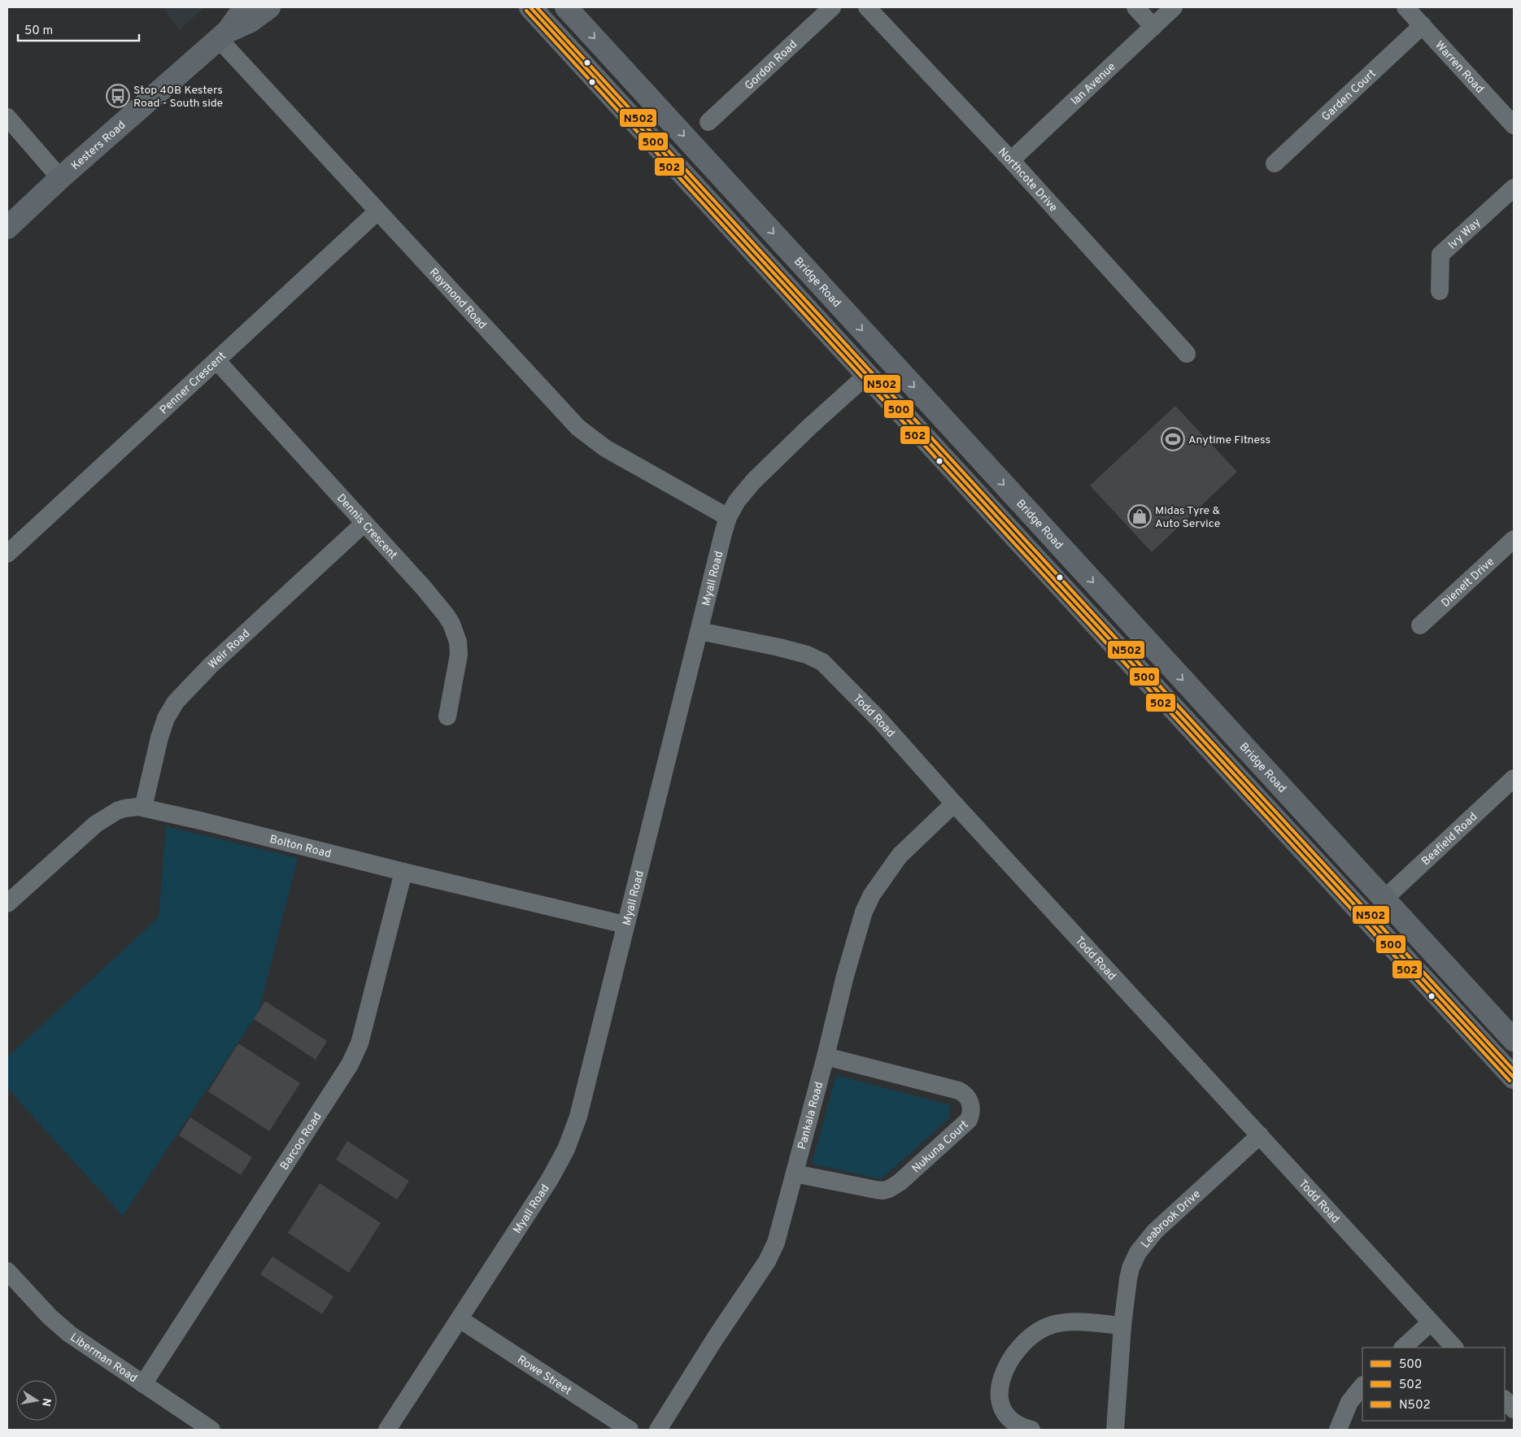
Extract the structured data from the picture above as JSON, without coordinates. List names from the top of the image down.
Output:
{
  "streets": {
    "main road": ["Kesters Road", "Bridge Road"],
    "street": [
      "Gordon Road",
      "Warren Road",
      "Ian Avenue",
      "Garden Court",
      "Northcote Drive",
      "Ivy Way",
      "Raymond Road",
      "Penner Crescent",
      "Dennis Crescent",
      "Myall Road",
      "Dienelt Drive",
      "Weir Road",
      "Todd Road",
      "Beafield Road",
      "Bolton Road",
      "Pankala Road",
      "Barcoo Road",
      "Nukuna Court",
      "Leabrook Drive",
      "Liberman Road",
      "Rowe Street"
    ]
  },
  "crossings": [
    ["Warren Road", "Garden Court"],
    ["Ian Avenue", "Northcote Drive"],
    ["Kesters Road", "Raymond Road"],
    ["Bridge Road", "Beafield Road"],
    ["Raymond Road", "Penner Crescent"],
    ["Raymond Road", "Myall Road"],
    ["Penner Crescent", "Dennis Crescent"],
    ["Dennis Crescent", "Weir Road"],
    ["Myall Road", "Todd Road"],
    ["Myall Road", "Bolton Road"],
    ["Myall Road", "Rowe Street"],
    ["Weir Road", "Bolton Road"],
    ["Todd Road", "Pankala Road"],
    ["Todd Road", "Leabrook Drive"],
    ["Bolton Road", "Barcoo Road"],
    ["Pankala Road", "Nukuna Court"],
    ["Barcoo Road", "Liberman Road"]
  ],
  "places": {
    "bus stop": ["Stop 40B Kesters Road - South side"],
    "sports": ["Anytime Fitness"],
    "shop": ["Midas Tyre & Auto Service"]
  },
  "lines": ["transit line 500", "transit line N502", "transit line 502"],
  "legend": ["500", "502", "N502"],
  "scale_bar": "50 m",
  "north": "right"
}
